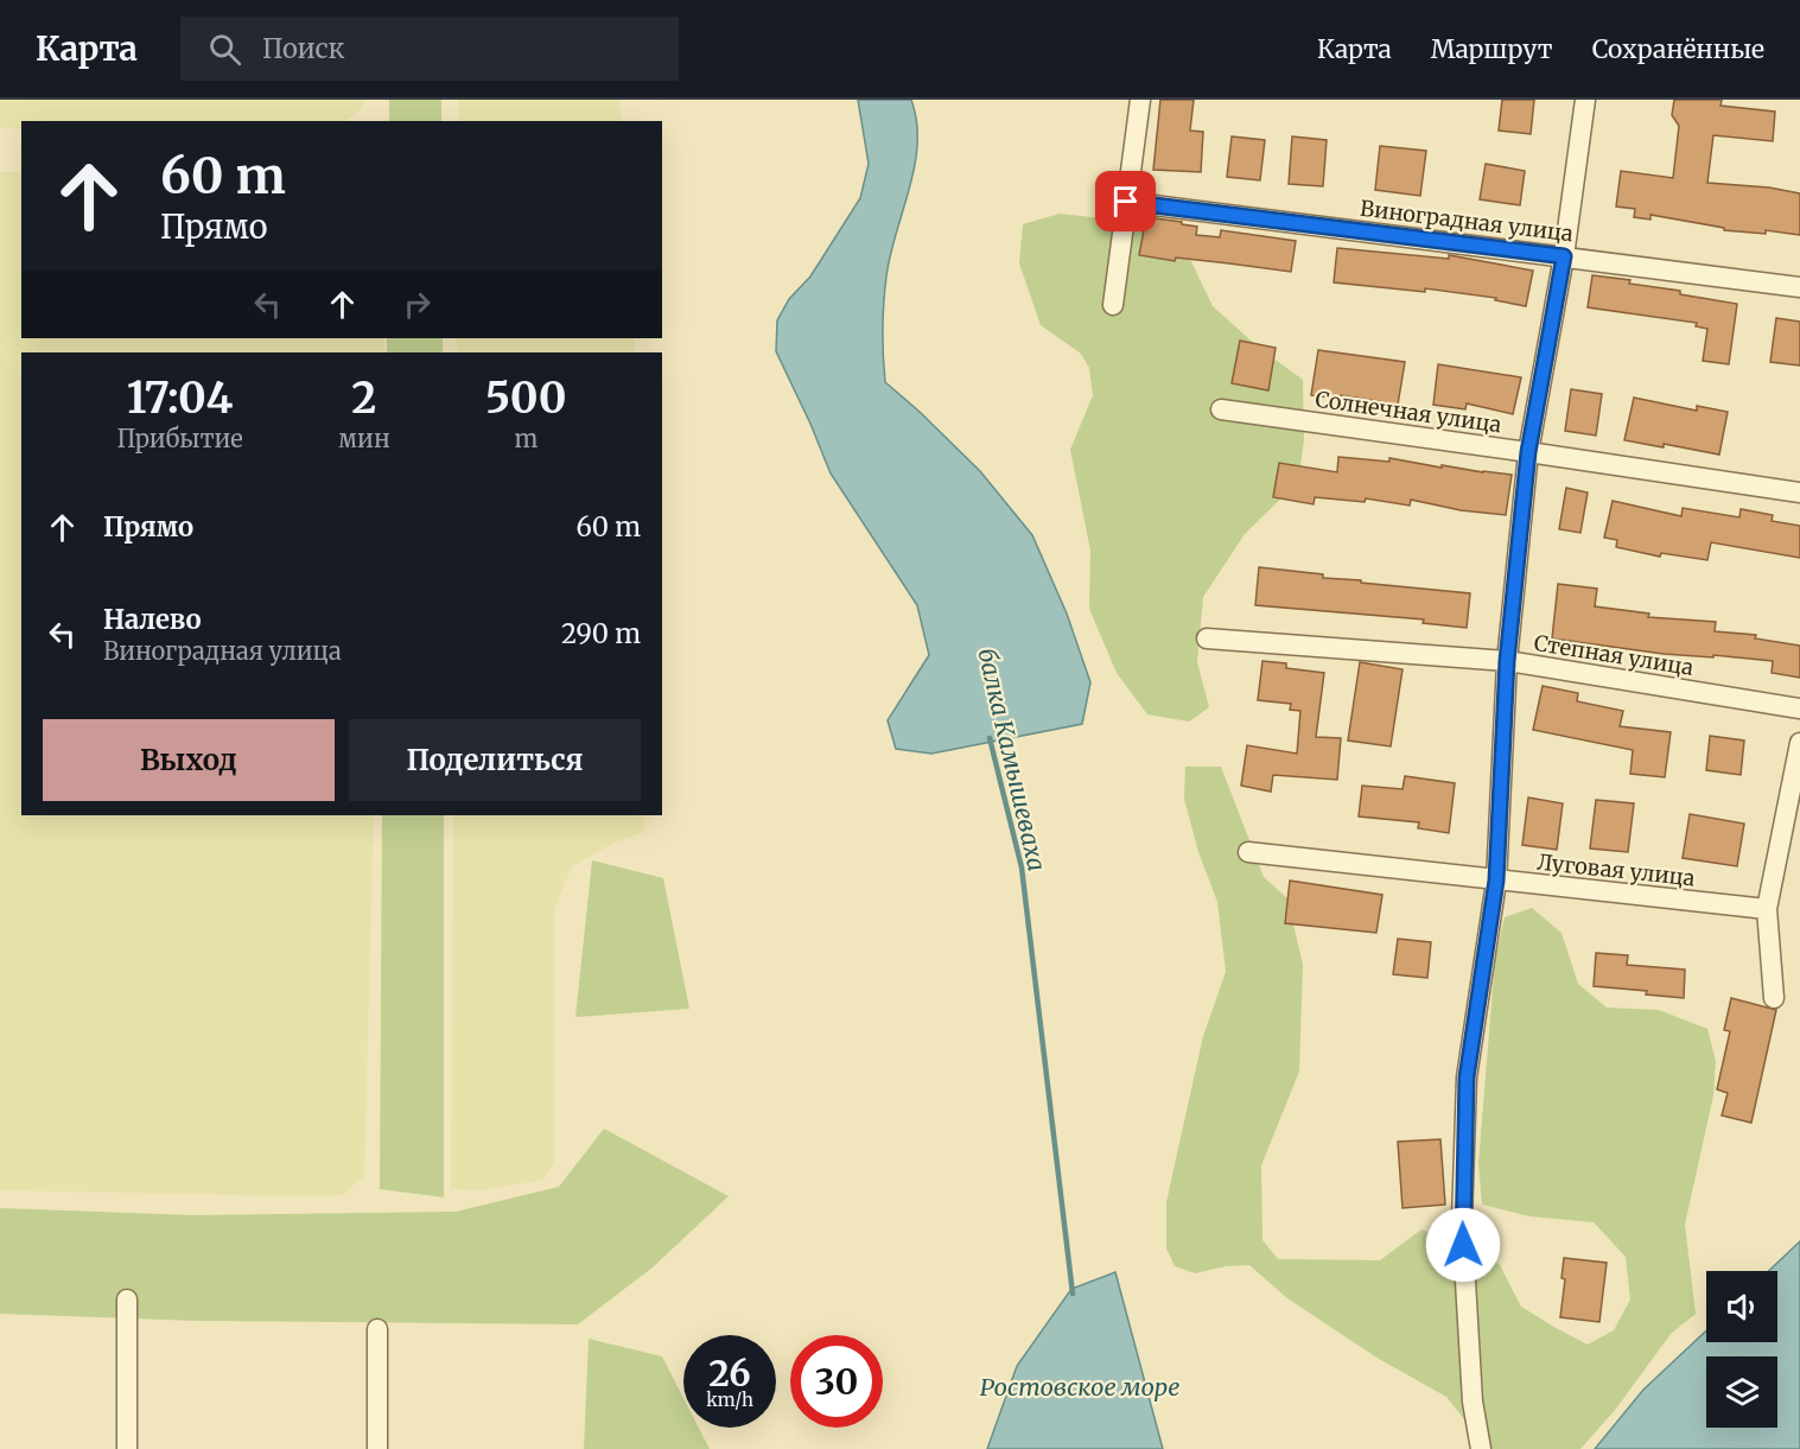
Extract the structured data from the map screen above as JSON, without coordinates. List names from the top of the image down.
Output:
{
  "streets": {
    "street": [
      "Виноградная улица",
      "Солнечная улица",
      "Степная улица",
      "Луговая улица"
    ]
  },
  "water": ["балка Камышеваха", "Ростовское море"],
  "page": {
    "header": "Карта",
    "search": "Поиск",
    "nav": ["Карта", "Маршрут", "Сохранённые"],
    "turn": ["60 m", "Прямо"],
    "eta": [
      "17:04",
      "Прибытие",
      "2",
      "мин",
      "500",
      "m"
    ],
    "list": [
      {
        "name": "Прямо",
        "value": "60 m"
      },
      {
        "name": "Налево",
        "note": "Виноградная улица",
        "value": "290 m"
      }
    ],
    "buttons": ["Выход", "Поделиться"],
    "speed": "26 km/h",
    "limit": "30"
  }
}
